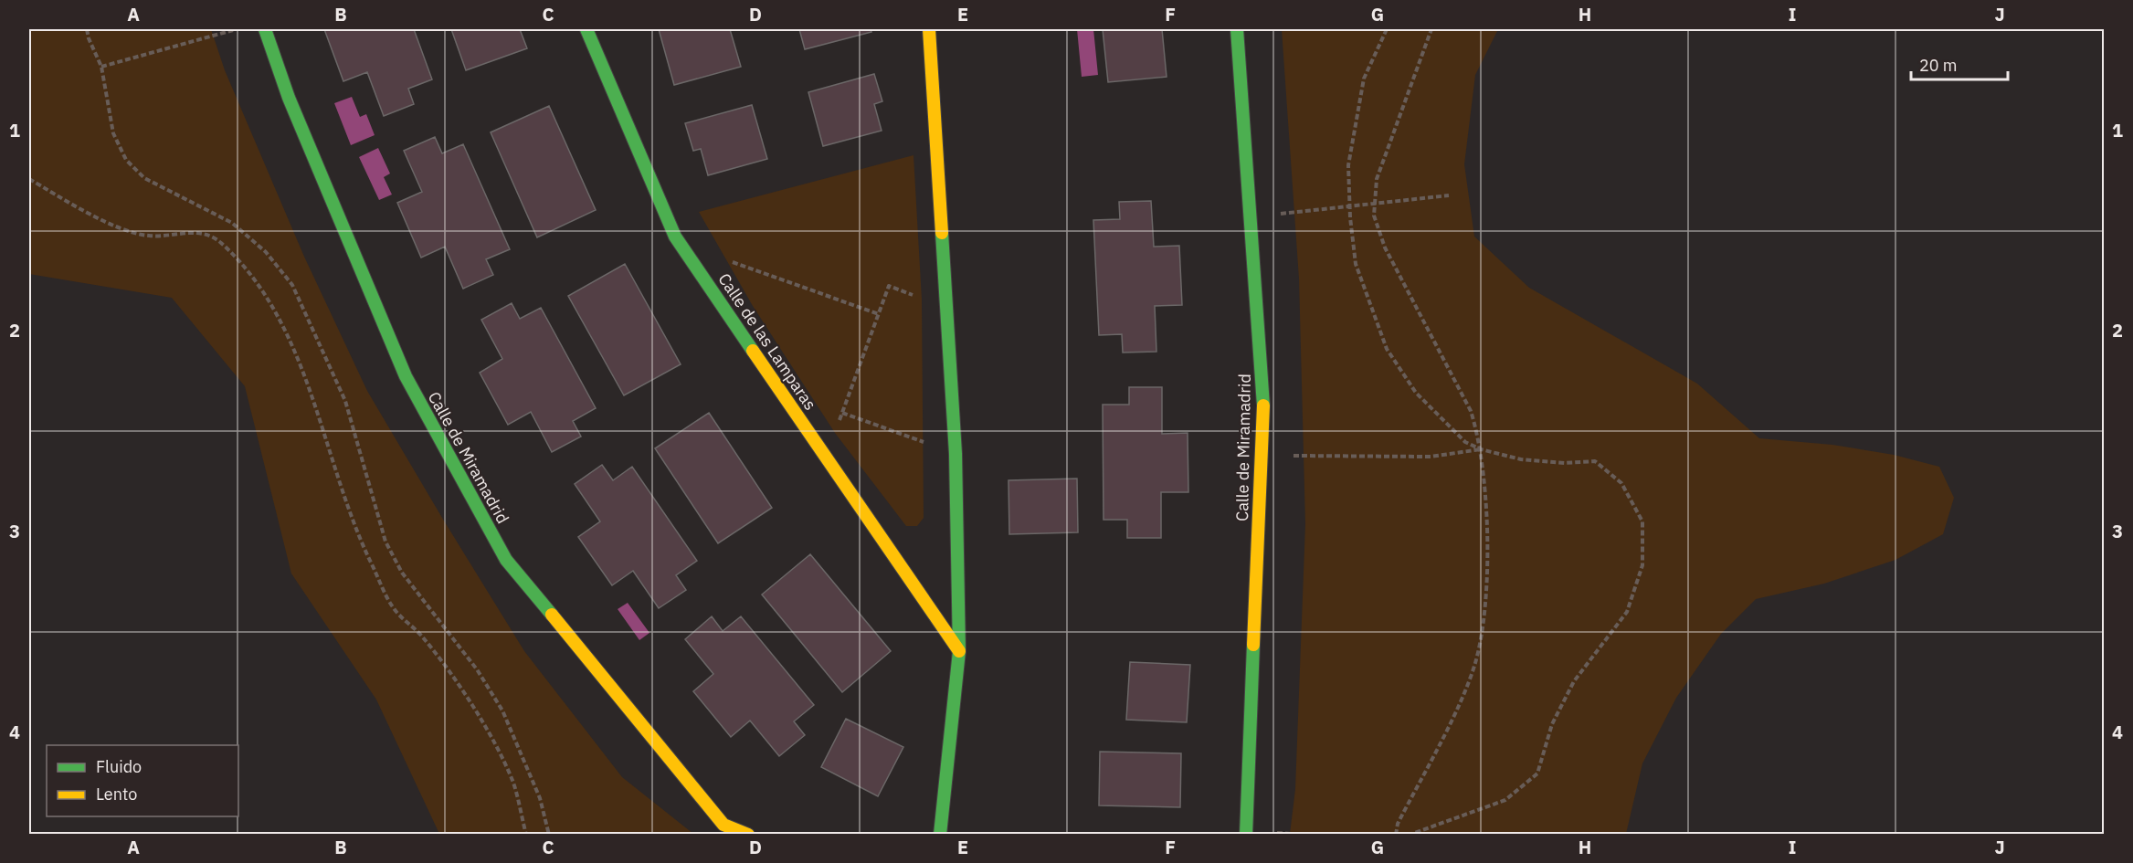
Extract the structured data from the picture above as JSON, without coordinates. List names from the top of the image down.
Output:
{
  "streets": {
    "street": ["Calle de las Lamparas", "Calle de Miramadrid"]
  },
  "legend": ["Fluido", "Lento"],
  "scale_bar": "20 m",
  "grid": {
    "columns": [
      "A",
      "B",
      "C",
      "D",
      "E",
      "F",
      "G",
      "H",
      "I",
      "J"
    ],
    "rows": [
      "1",
      "2",
      "3",
      "4"
    ]
  }
}
